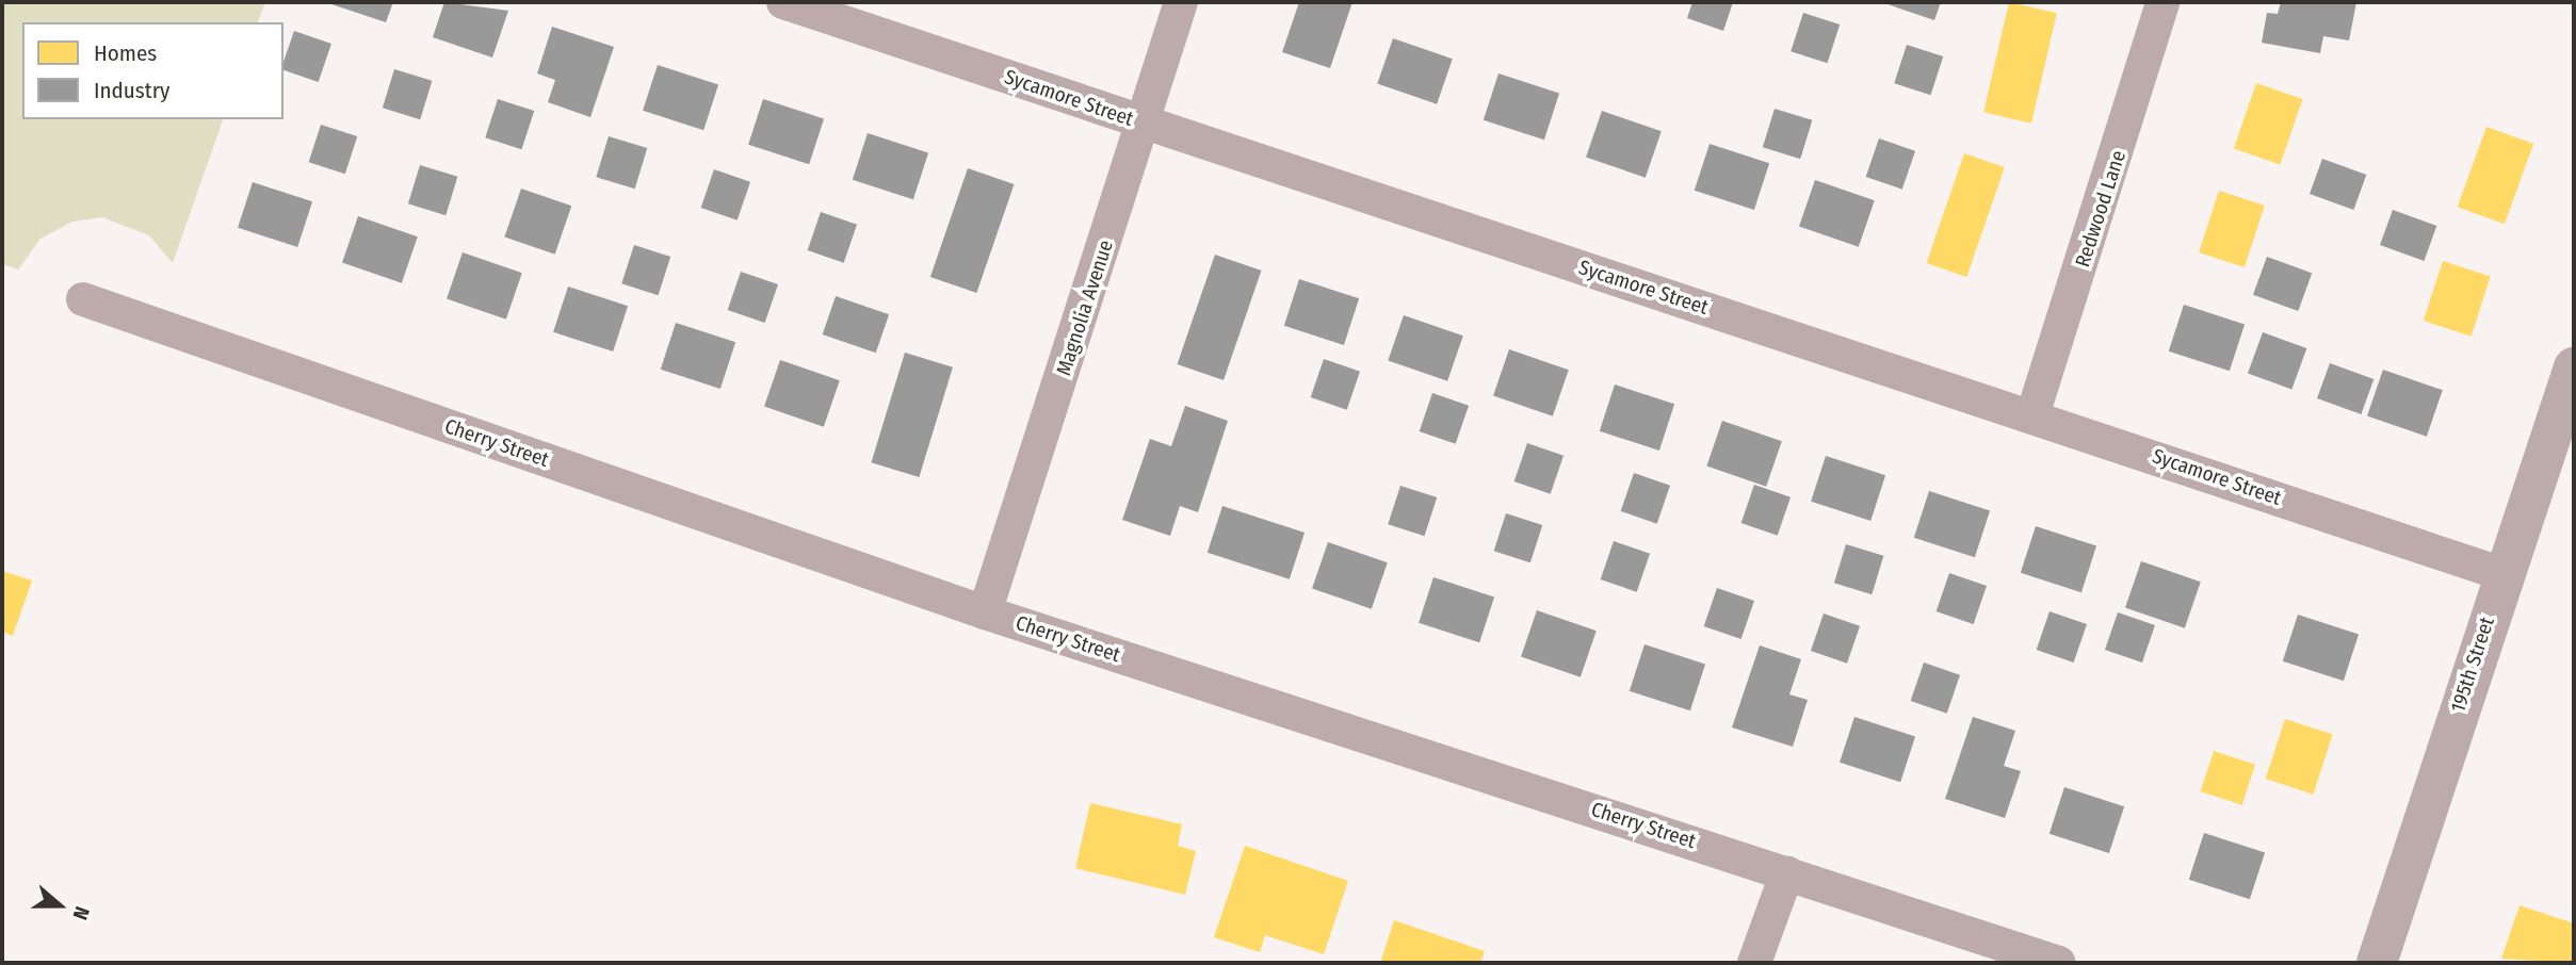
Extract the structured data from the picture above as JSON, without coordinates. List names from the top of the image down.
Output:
{
  "streets": {
    "street": [
      "Sycamore Street",
      "Redwood Lane",
      "Magnolia Avenue",
      "Cherry Street",
      "195th Street"
    ]
  },
  "crossings": [
    ["Sycamore Street", "Redwood Lane"],
    ["Sycamore Street", "Magnolia Avenue"],
    ["Sycamore Street", "195th Street"],
    ["Magnolia Avenue", "Cherry Street"]
  ],
  "legend": ["Homes", "Industry"],
  "north": "right"
}
